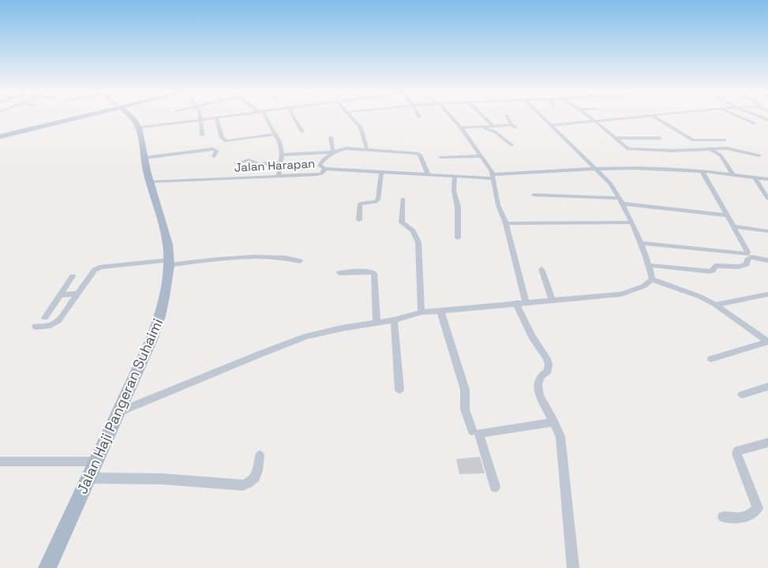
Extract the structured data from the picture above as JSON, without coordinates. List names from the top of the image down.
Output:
{
  "streets": {
    "main road": ["Jalan Haji Pangeran Suhaimi"],
    "street": ["Jalan Harapan"]
  },
  "crossings": [
    ["Jalan Harapan", "Jalan Haji Pangeran Suhaimi"]
  ]
}
